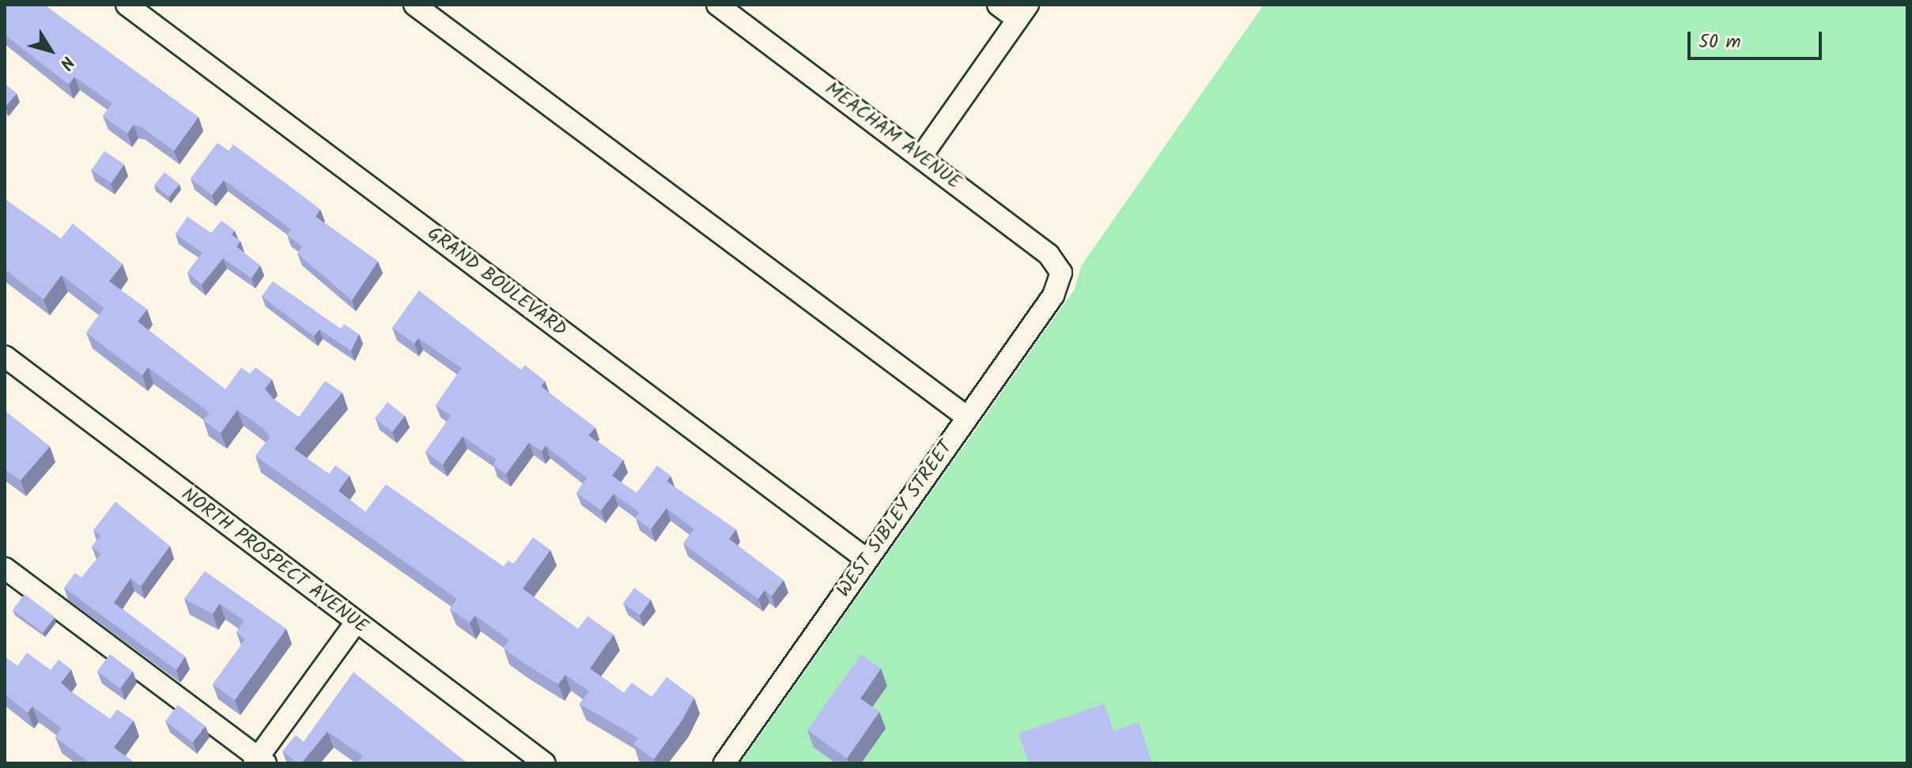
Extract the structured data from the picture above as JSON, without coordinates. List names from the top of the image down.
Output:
{
  "streets": {
    "street": [
      "MEACHAM AVENUE",
      "GRAND BOULEVARD",
      "WEST SIBLEY STREET",
      "NORTH PROSPECT AVENUE"
    ]
  },
  "crossings": [
    ["MEACHAM AVENUE", "WEST SIBLEY STREET"],
    ["GRAND BOULEVARD", "WEST SIBLEY STREET"]
  ],
  "scale_bar": "50 m",
  "north": "bottom right"
}
